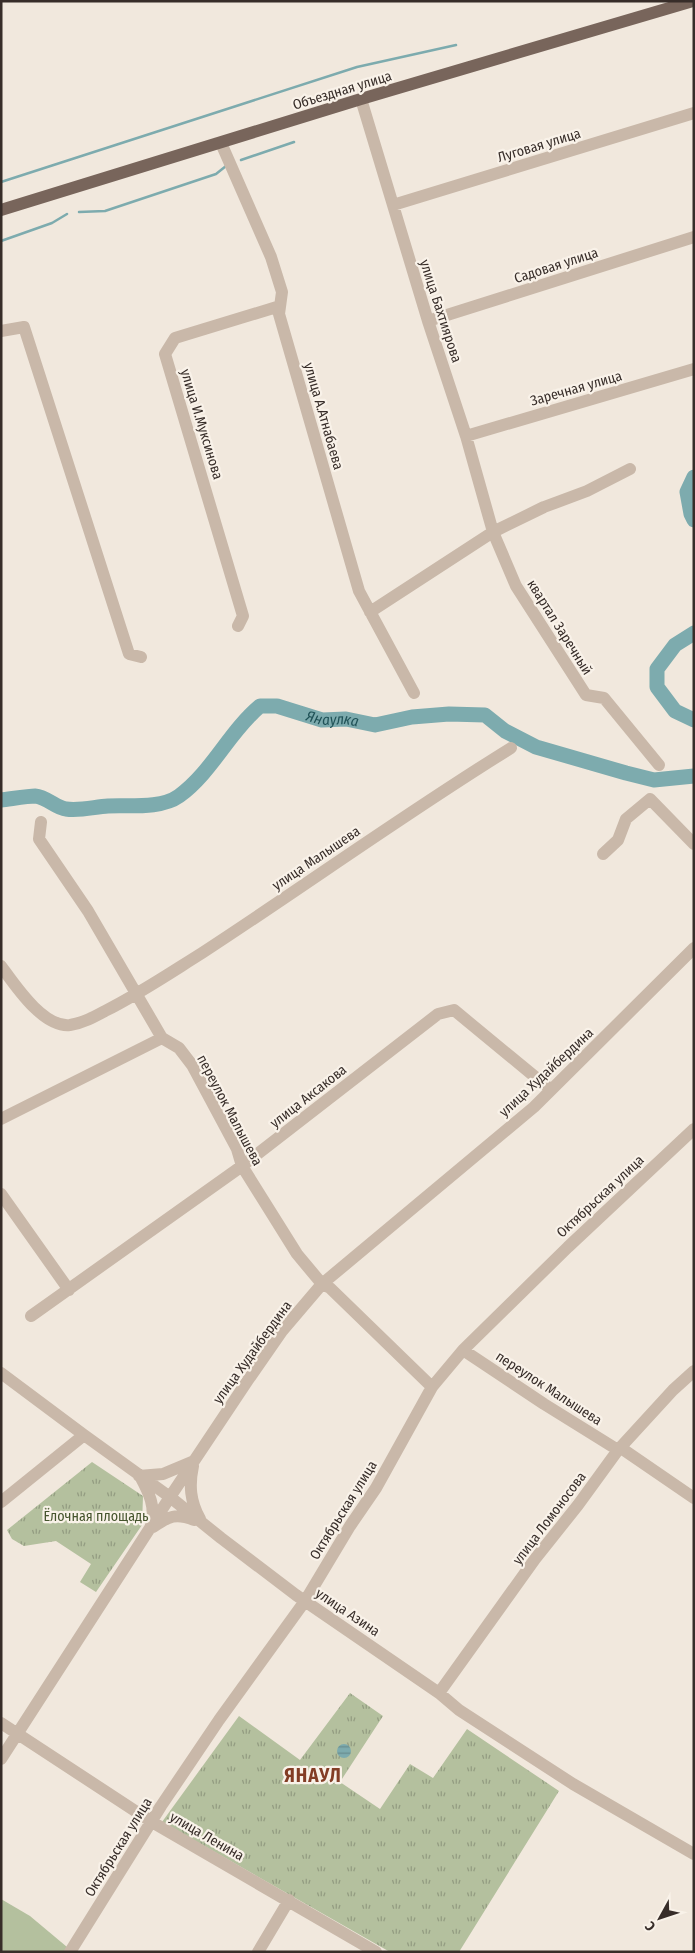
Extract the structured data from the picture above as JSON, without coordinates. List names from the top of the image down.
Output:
{
  "streets": {
    "main road": ["Объездная улица"],
    "street": [
      "Луговая улица",
      "Садовая улица",
      "улица Бахтиярова",
      "Заречная улица",
      "улица А.Атнабаева",
      "улица И.Муксинова",
      "квартал Заречный",
      "улица Малышева",
      "улица Худайбердина",
      "улица Аксакова",
      "переулок Малышева",
      "Октябрьская улица",
      "улица Ломоносова",
      "улица Азина",
      "улица Ленина"
    ]
  },
  "crossings": [
    ["Объездная улица", "улица Бахтиярова"],
    ["Объездная улица", "улица А.Атнабаева"],
    ["Луговая улица", "улица Бахтиярова"],
    ["Садовая улица", "улица Бахтиярова"],
    ["улица Бахтиярова", "Заречная улица"],
    ["улица Бахтиярова", "квартал Заречный"],
    ["улица А.Атнабаева", "улица И.Муксинова"],
    ["улица Малышева", "переулок Малышева"],
    ["улица Худайбердина", "улица Аксакова"],
    ["улица Худайбердина", "переулок Малышева"],
    ["улица Худайбердина", "улица Азина"],
    ["улица Худайбердина", "улица Ленина"],
    ["улица Аксакова", "переулок Малышева"],
    ["переулок Малышева", "Октябрьская улица"],
    ["переулок Малышева", "улица Ломоносова"],
    ["Октябрьская улица", "улица Азина"],
    ["Октябрьская улица", "улица Ленина"],
    ["улица Ломоносова", "улица Азина"]
  ],
  "districts": ["ЯНАУЛ"],
  "water": ["Янаулка"],
  "parks": ["Ёлочная площадь"],
  "north": "bottom left"
}
